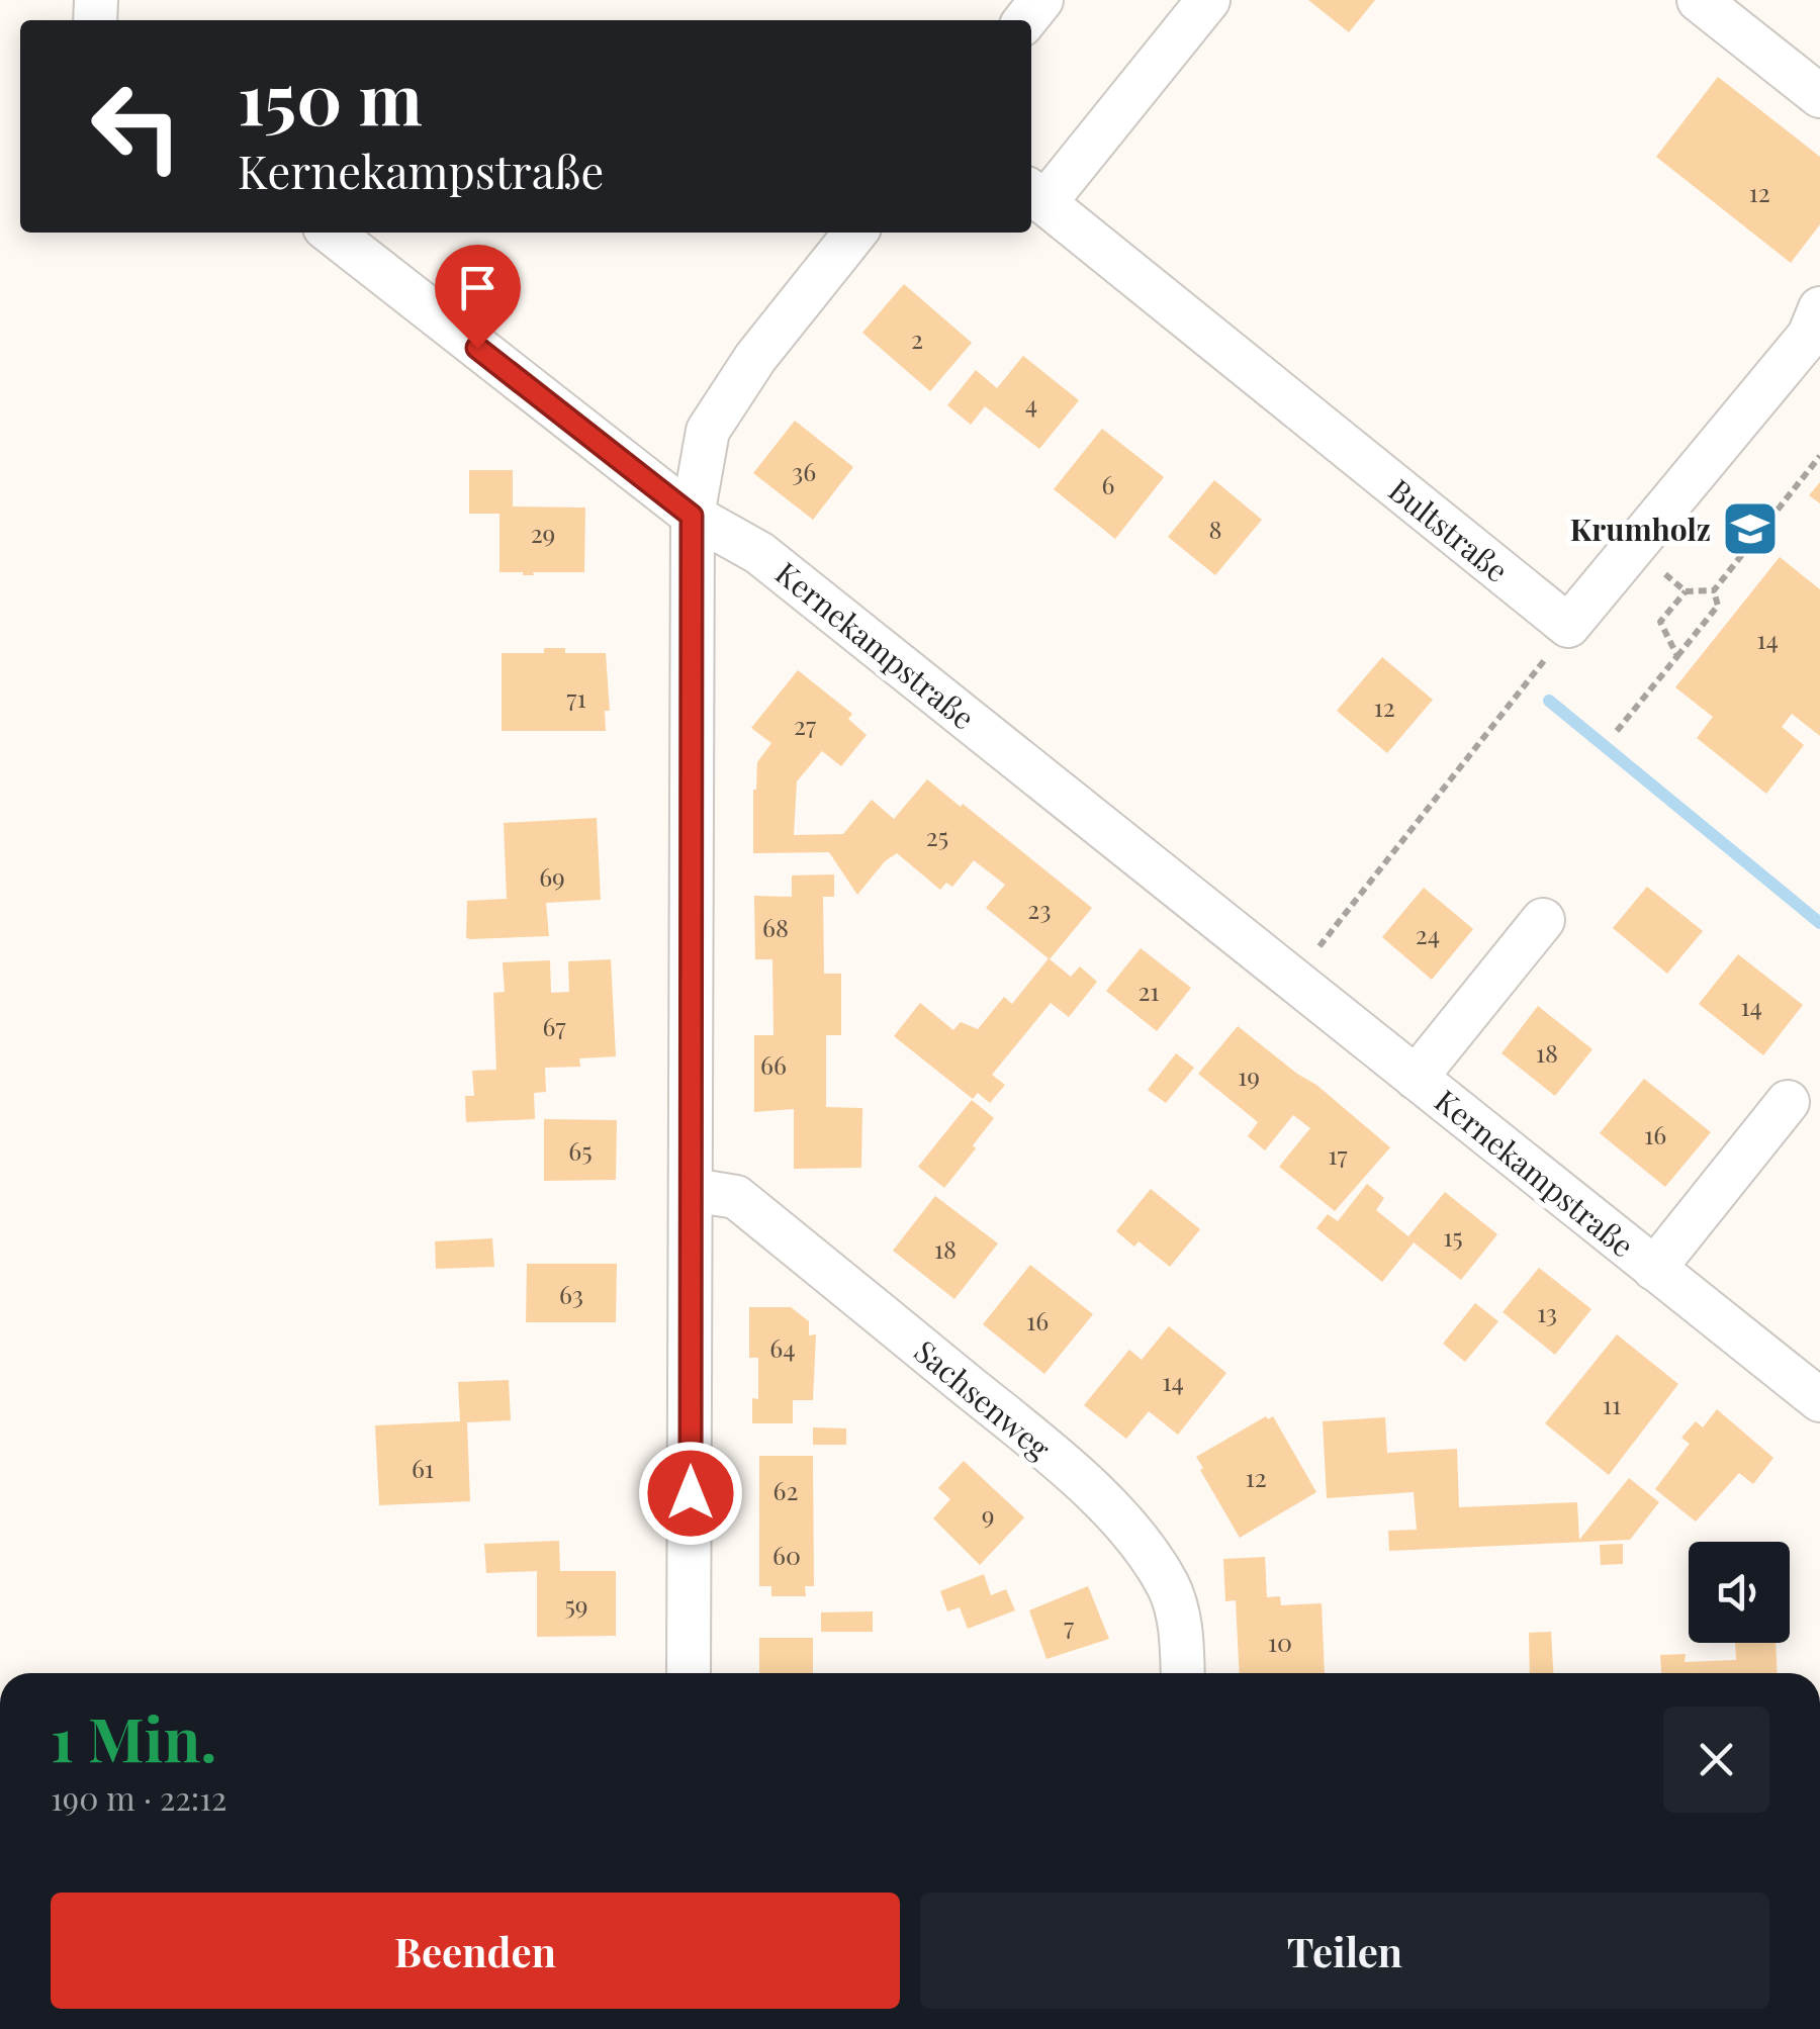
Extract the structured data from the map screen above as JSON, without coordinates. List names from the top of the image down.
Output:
{
  "streets": {
    "street": ["Bultstraße", "Kernekampstraße", "Sachsenweg"]
  },
  "places": {
    "school or university": ["Krumholz"]
  },
  "house_numbers": [
    "12",
    "2",
    "4",
    "36",
    "6",
    "8",
    "29",
    "14",
    "71",
    "12",
    "27",
    "25",
    "69",
    "23",
    "68",
    "24",
    "21",
    "14",
    "67",
    "18",
    "66",
    "19",
    "16",
    "65",
    "17",
    "15",
    "18",
    "63",
    "13",
    "16",
    "64",
    "14",
    "11",
    "61",
    "12",
    "62",
    "9",
    "60",
    "59",
    "7",
    "10"
  ],
  "page": {
    "turn": ["150 m", "Kernekampstraße"],
    "heading": ["1 Min.", "190 m · 22:12"],
    "buttons": ["Beenden", "Teilen"]
  }
}
